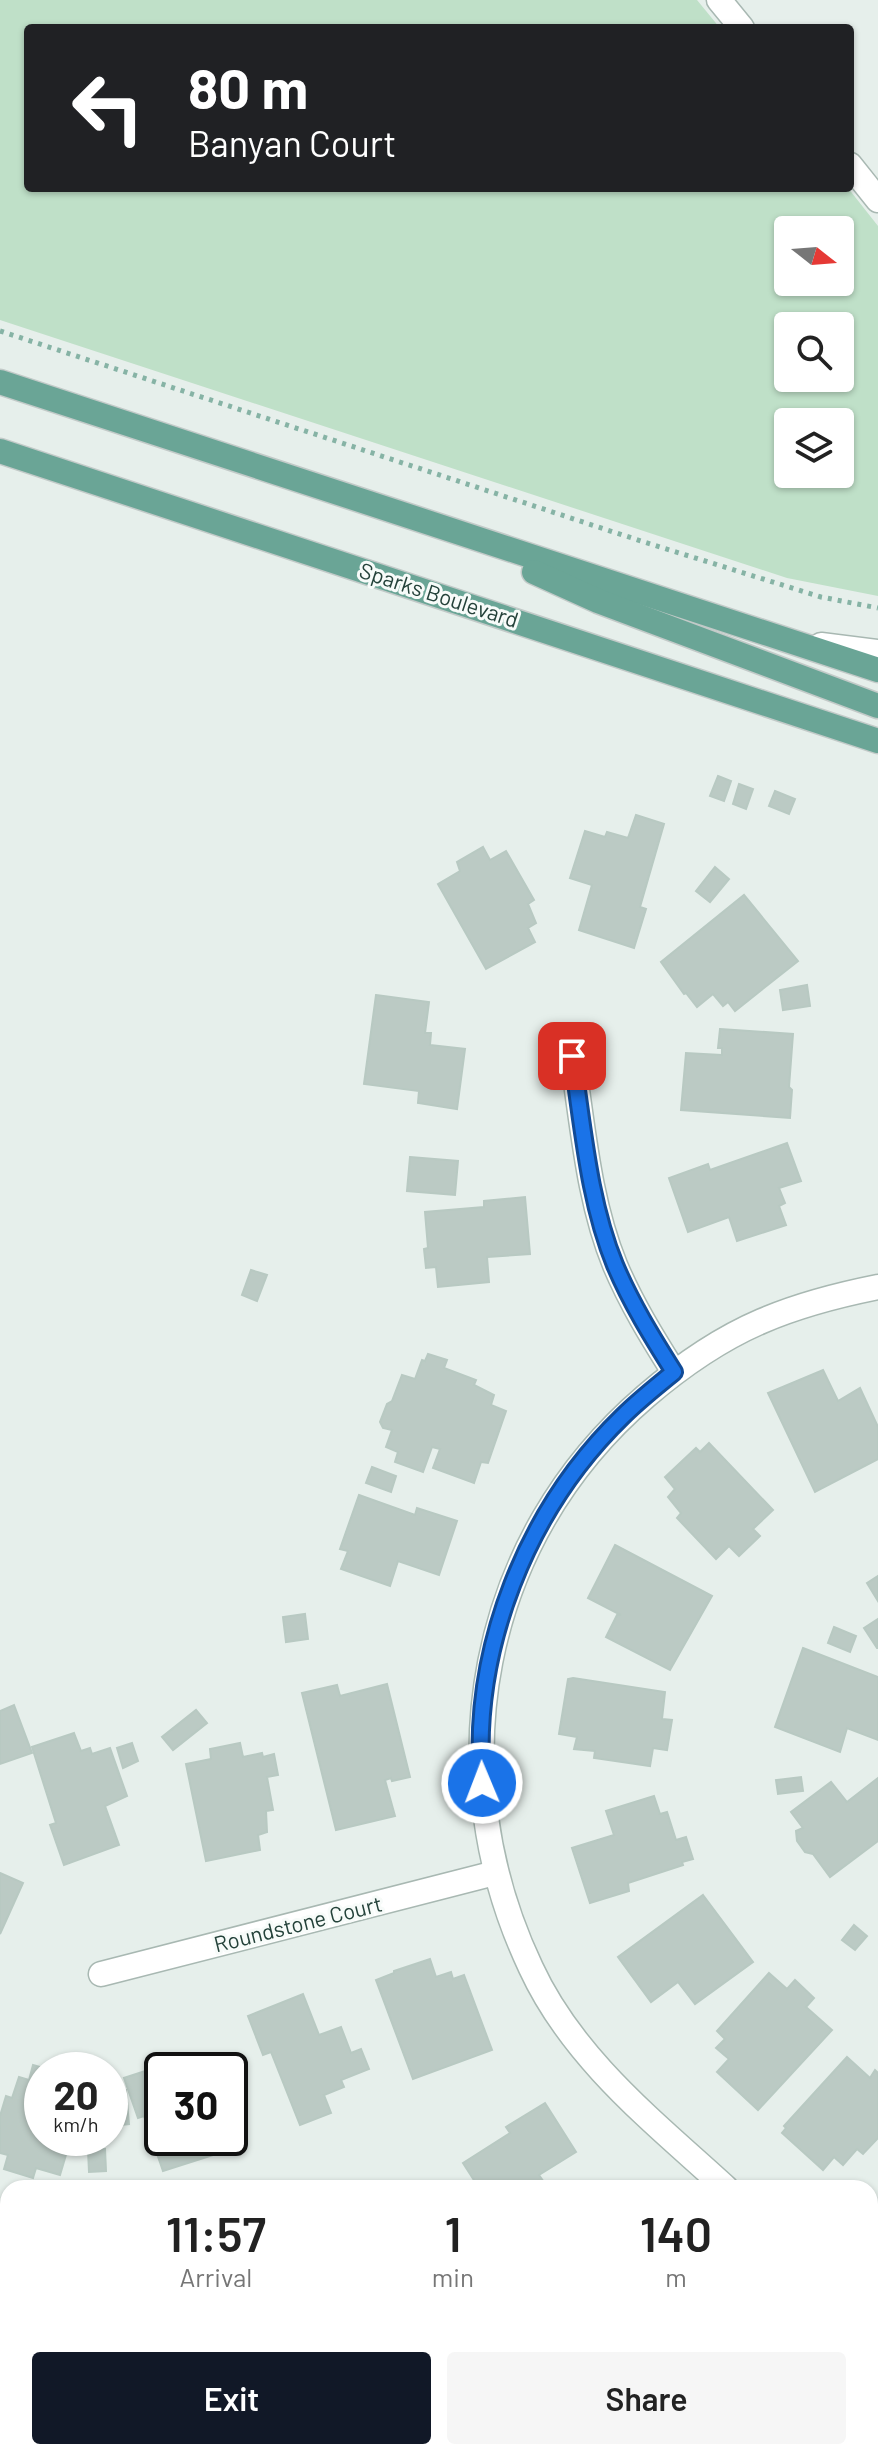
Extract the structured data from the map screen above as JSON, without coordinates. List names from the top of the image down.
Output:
{
  "streets": {
    "main road": ["Sparks Boulevard"],
    "street": ["Roundstone Court"]
  },
  "north": "right",
  "page": {
    "turn": ["80 m", "Banyan Court"],
    "speed": "20 km/h",
    "limit": "30",
    "eta": [
      "11:57",
      "Arrival",
      "1",
      "min",
      "140",
      "m"
    ],
    "buttons": ["Exit", "Share"]
  }
}
